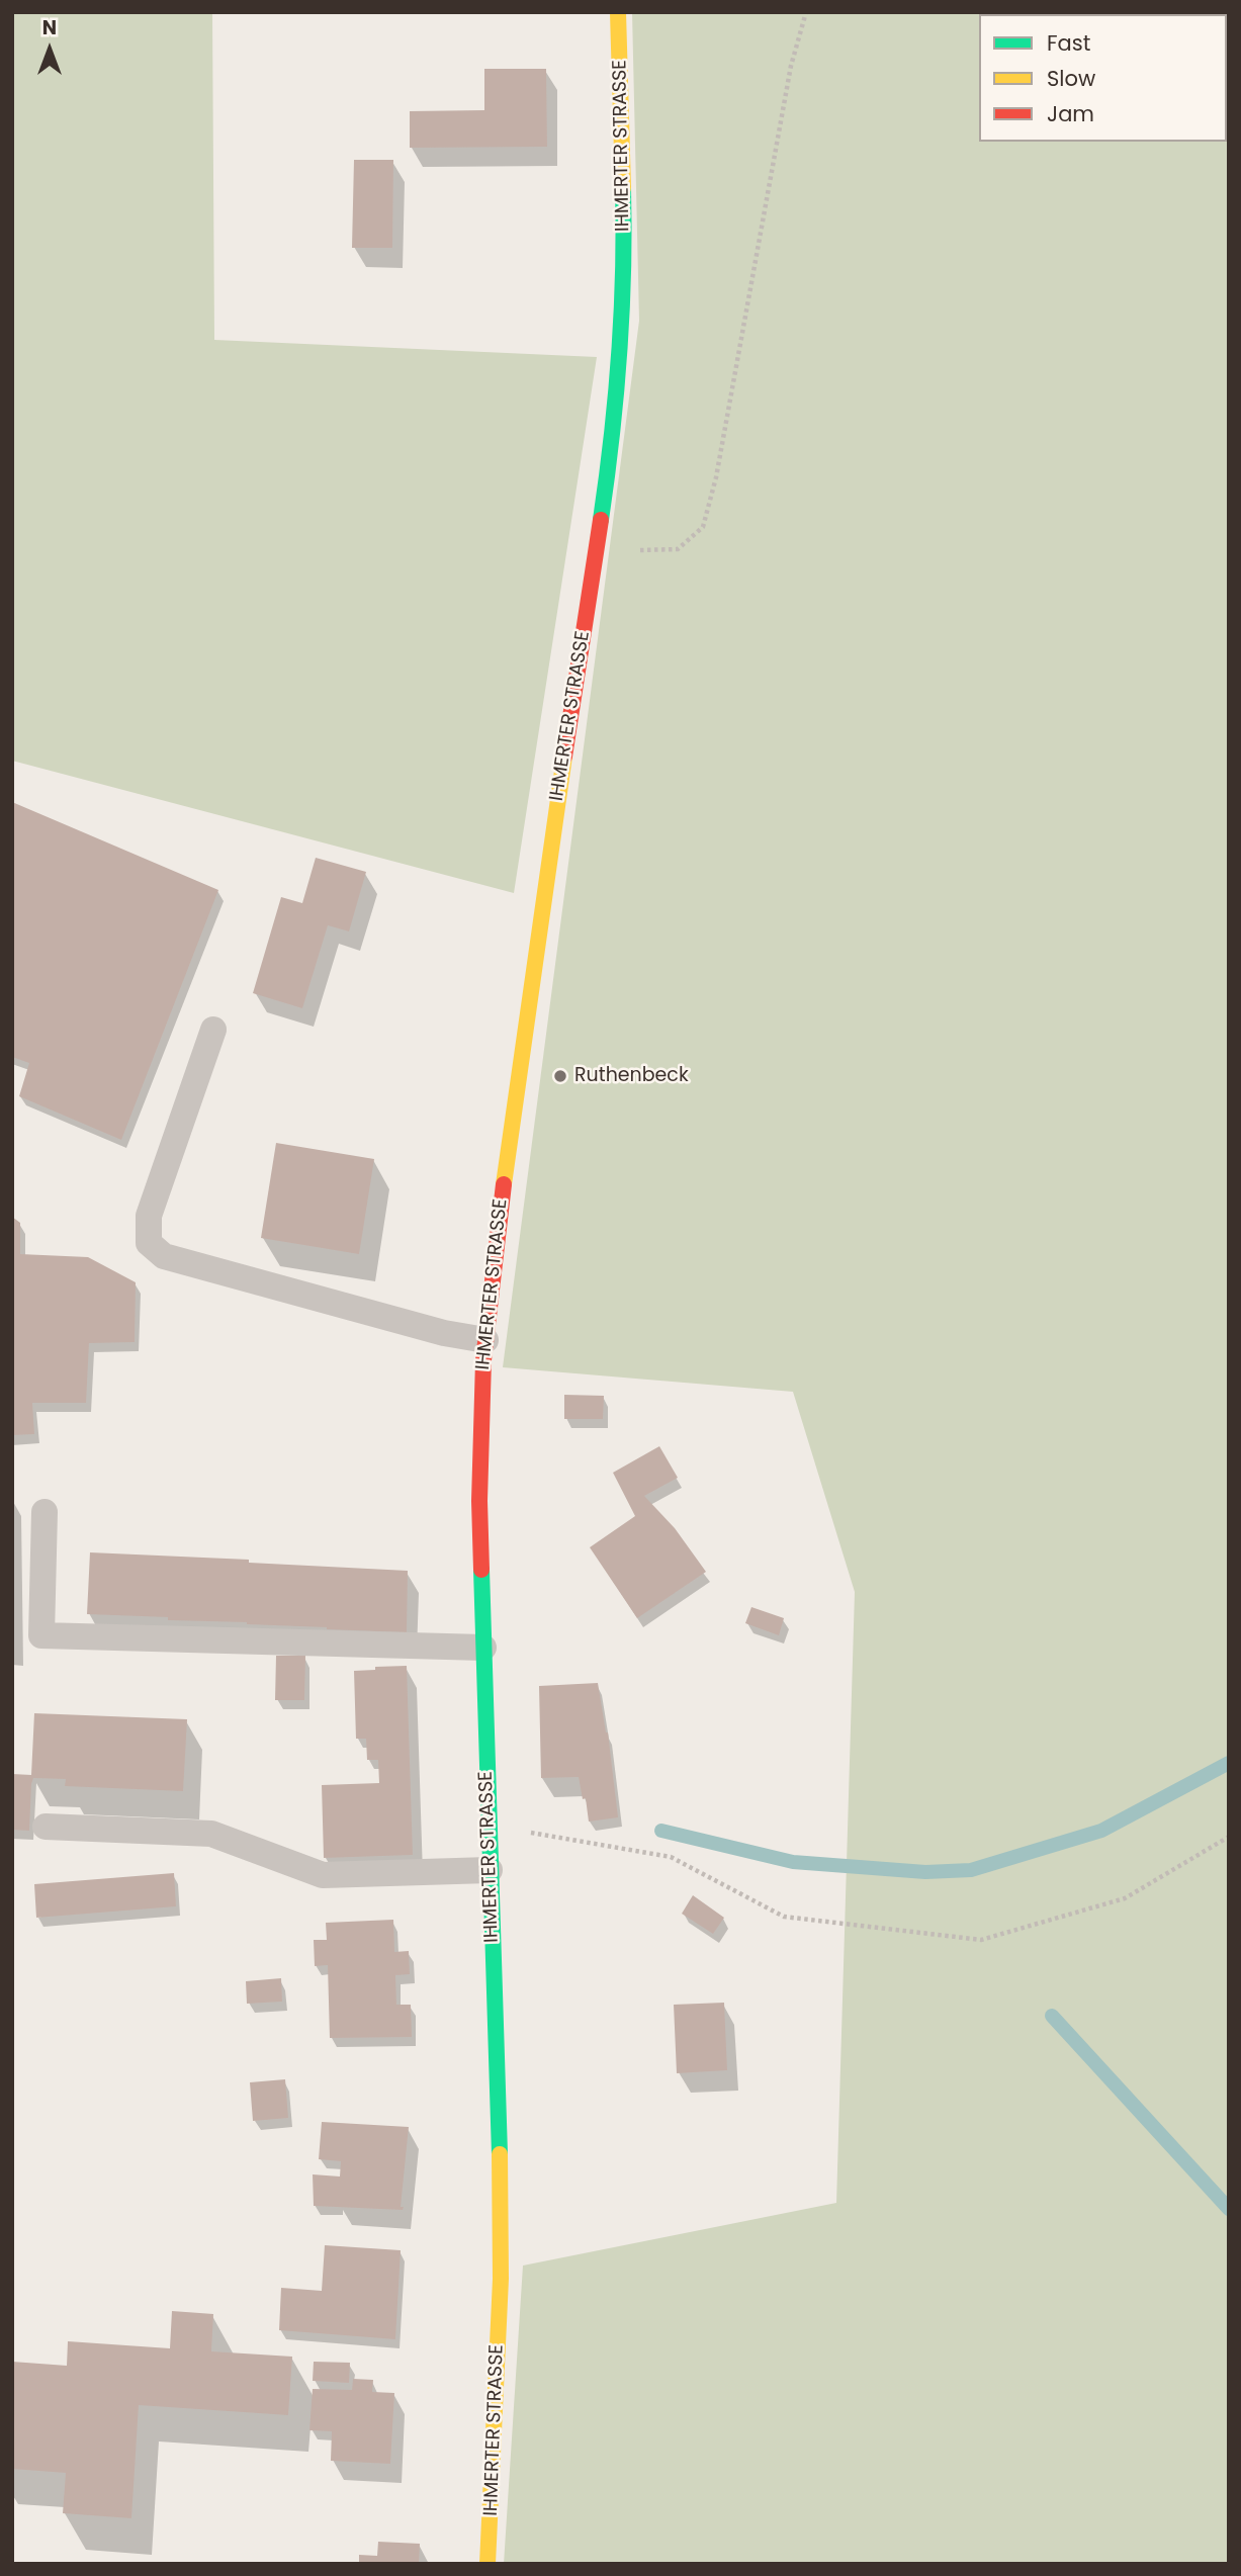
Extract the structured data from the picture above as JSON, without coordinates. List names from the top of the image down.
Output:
{
  "streets": {
    "main road": ["IHMERTER STRASSE"]
  },
  "places": ["Ruthenbeck"],
  "legend": ["Fast", "Slow", "Jam"],
  "north": "top"
}
